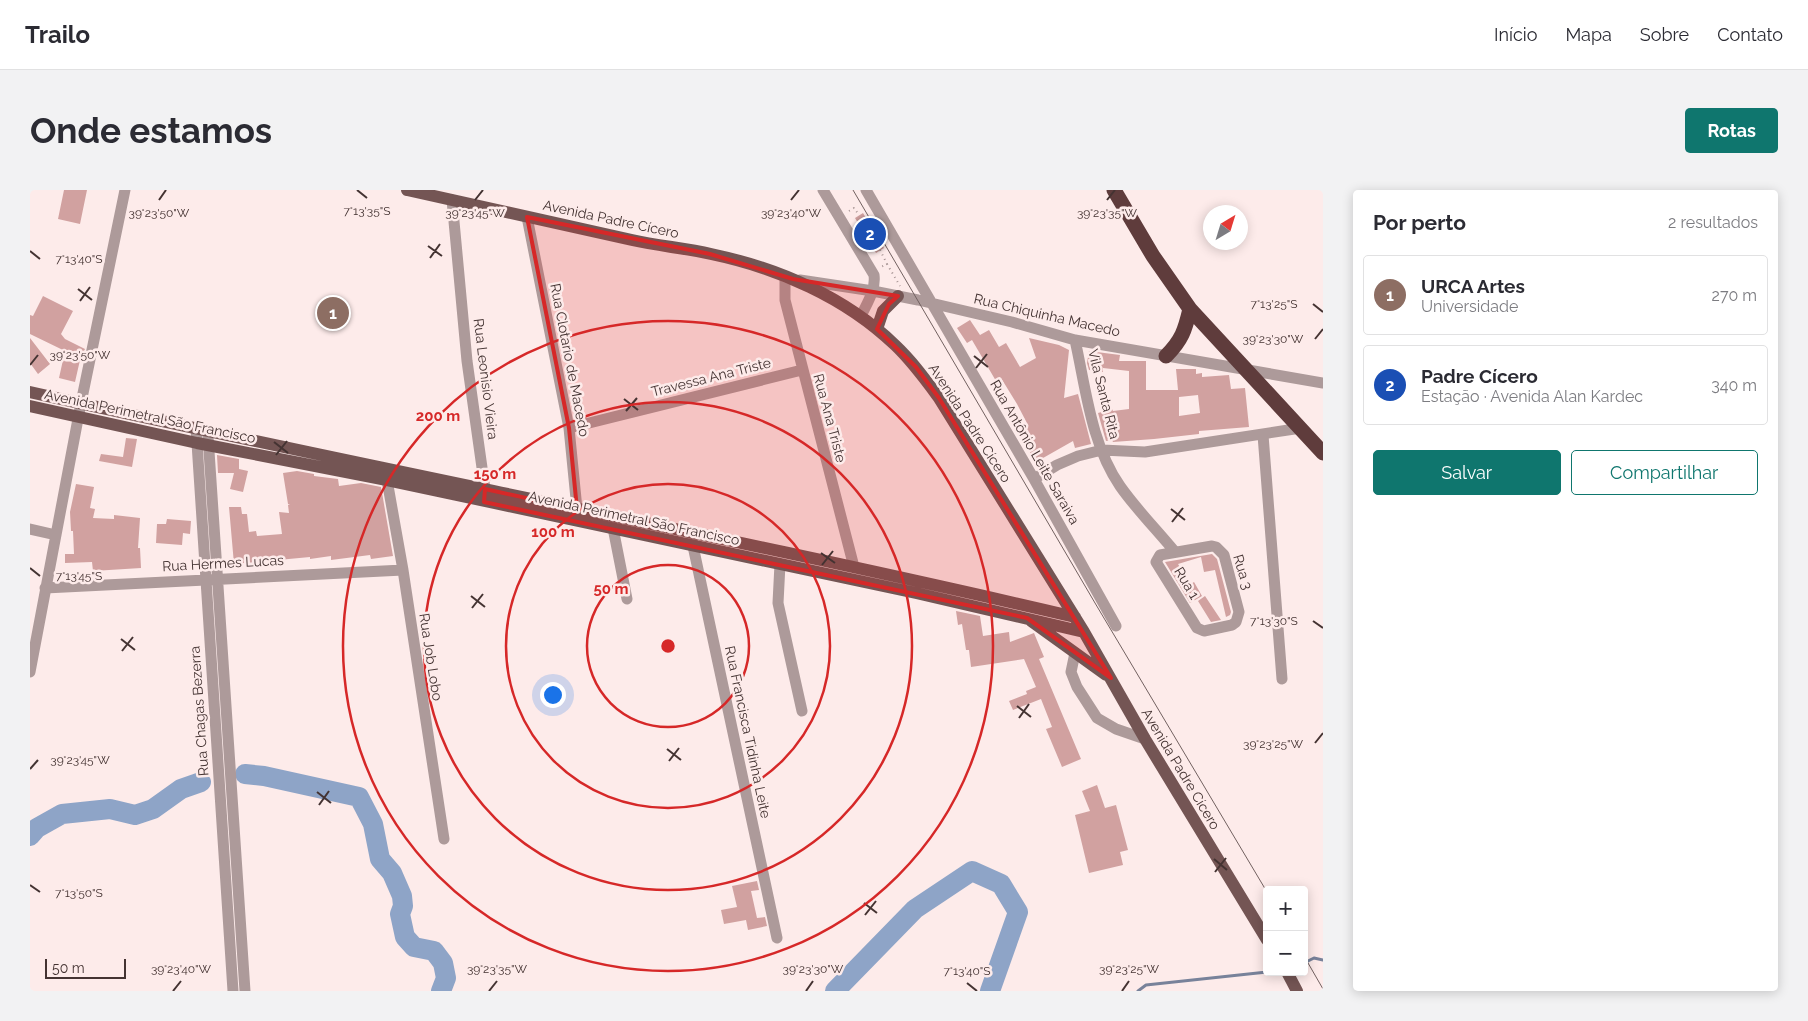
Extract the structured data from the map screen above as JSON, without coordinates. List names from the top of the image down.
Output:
{
  "streets": {
    "main road": ["Avenida Padre Cícero", "Avenida Perimetral São Francisco"],
    "street": [
      "Rua Chiquinha Macedo",
      "Rua Clotario de Macedo",
      "Travessa Ana Triste",
      "Rua Leonisio Vieira",
      "Vila Santa Rita",
      "Rua Ana Triste",
      "Rua Antônio Leite Saraiva",
      "Rua Hermes Lucas",
      "Rua 3",
      "Rua 1",
      "Rua Job Lobo",
      "Rua Chagas Bezerra",
      "Rua Francisca Tidinha Leite"
    ]
  },
  "crossings": [
    ["Avenida Padre Cícero", "Rua Chiquinha Macedo"],
    ["Avenida Padre Cícero", "Rua Clotario de Macedo"],
    ["Avenida Padre Cícero", "Rua Leonisio Vieira"],
    ["Avenida Padre Cícero", "Avenida Perimetral São Francisco"],
    ["Avenida Padre Cícero", "Rua Ana Triste"],
    ["Rua Chiquinha Macedo", "Vila Santa Rita"],
    ["Rua Chiquinha Macedo", "Rua Ana Triste"],
    ["Rua Chiquinha Macedo", "Rua Antônio Leite Saraiva"],
    ["Rua Clotario de Macedo", "Travessa Ana Triste"],
    ["Rua Clotario de Macedo", "Avenida Perimetral São Francisco"],
    ["Travessa Ana Triste", "Rua Ana Triste"],
    ["Rua Leonisio Vieira", "Avenida Perimetral São Francisco"],
    ["Vila Santa Rita", "Rua 3"],
    ["Vila Santa Rita", "Rua 1"],
    ["Avenida Perimetral São Francisco", "Rua Ana Triste"],
    ["Avenida Perimetral São Francisco", "Rua Job Lobo"],
    ["Avenida Perimetral São Francisco", "Rua Chagas Bezerra"],
    ["Avenida Perimetral São Francisco", "Rua Francisca Tidinha Leite"],
    ["Rua Hermes Lucas", "Rua Job Lobo"],
    ["Rua Hermes Lucas", "Rua Chagas Bezerra"],
    ["Rua 3", "Rua 1"]
  ],
  "scale_bar": "50 m",
  "north": "top right",
  "page": {
    "header": "Trailo",
    "nav": [
      "Início",
      "Mapa",
      "Sobre",
      "Contato"
    ],
    "buttons": [
      "Rotas",
      ["Salvar", "Compartilhar"]
    ],
    "title": "Onde estamos",
    "heading": ["Por perto", "2 resultados"],
    "pins": ["2", "1"],
    "list": [
      {
        "mark": "1",
        "name": "URCA Artes",
        "note": "Universidade",
        "value": "270 m"
      },
      {
        "mark": "2",
        "name": "Padre Cícero",
        "note": "Estação · Avenida Alan Kardec",
        "value": "340 m"
      }
    ],
    "map_buttons": ["+", "−"],
    "scale": "50 m"
  },
  "coordinates": [
    "7°13'35\"S",
    "39°23'50\"W",
    "39°23'40\"W",
    "39°23'35\"W",
    "39°23'45\"W",
    "7°13'40\"S",
    "7°13'25\"S",
    "39°23'30\"W",
    "7°13'45\"S",
    "7°13'30\"S",
    "39°23'25\"W",
    "7°13'50\"S"
  ],
  "rings": [
    "200 m",
    "150 m",
    "100 m",
    "50 m"
  ]
}
